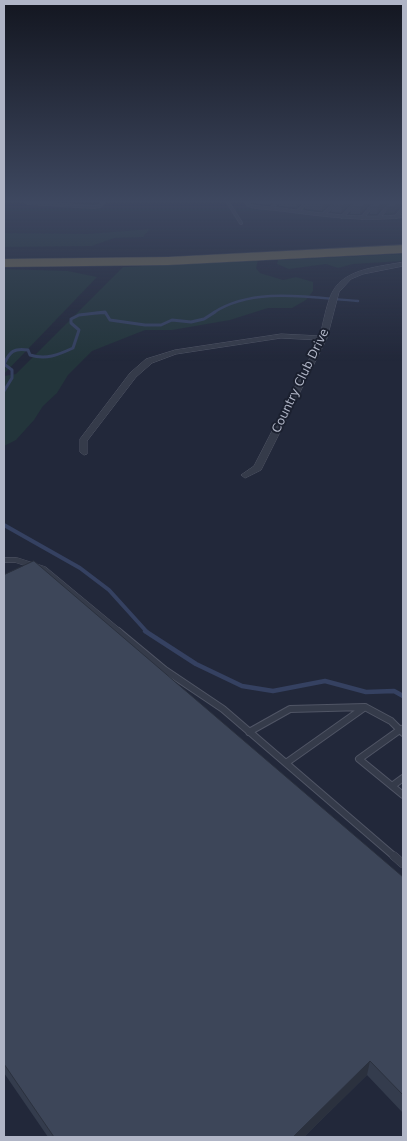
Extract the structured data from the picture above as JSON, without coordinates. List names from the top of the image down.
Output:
{
  "streets": {
    "street": ["Country Club Drive"]
  }
}
